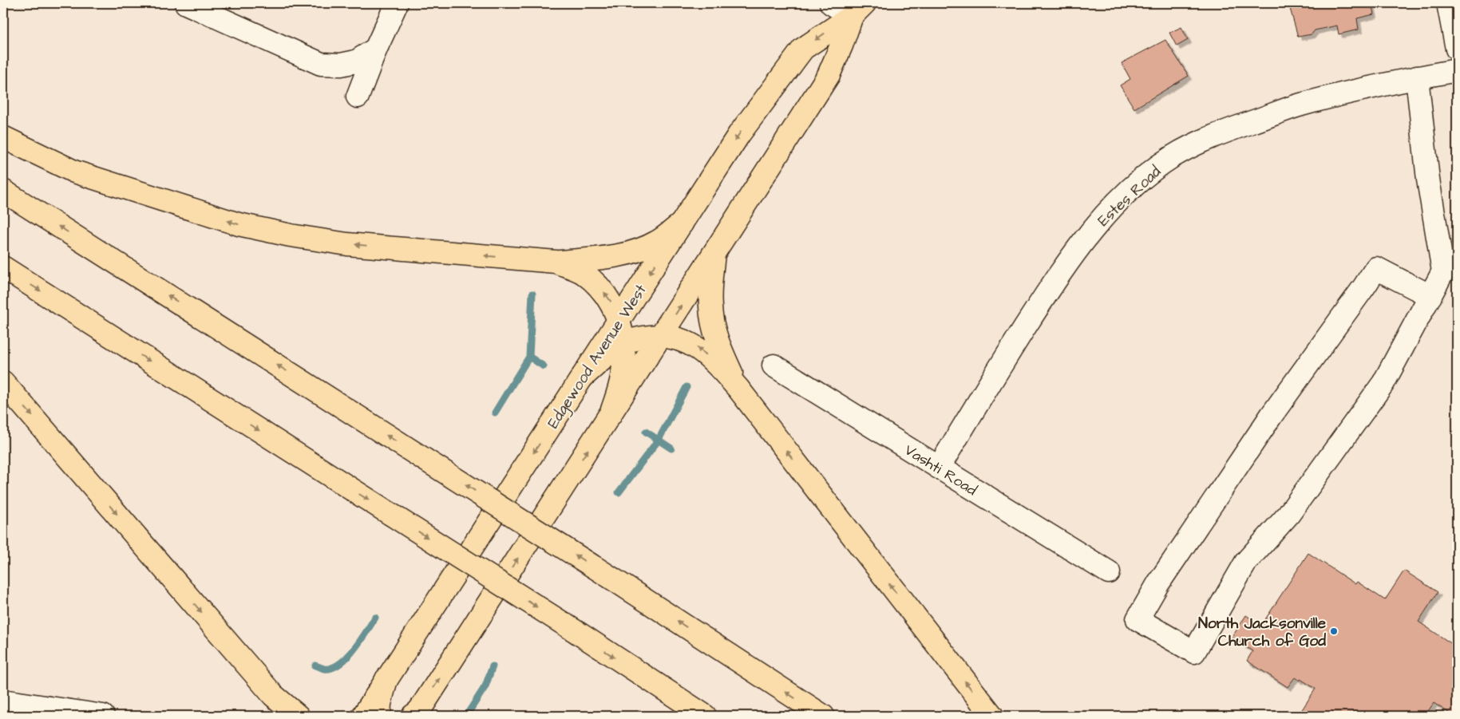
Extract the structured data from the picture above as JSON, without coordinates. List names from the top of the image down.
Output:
{
  "streets": {
    "main road": ["Edgewood Avenue West"],
    "street": ["Estes Road", "Vashti Road"]
  },
  "crossings": [
    ["Estes Road", "Vashti Road"]
  ],
  "places": ["North Jacksonville Church of God"]
}
